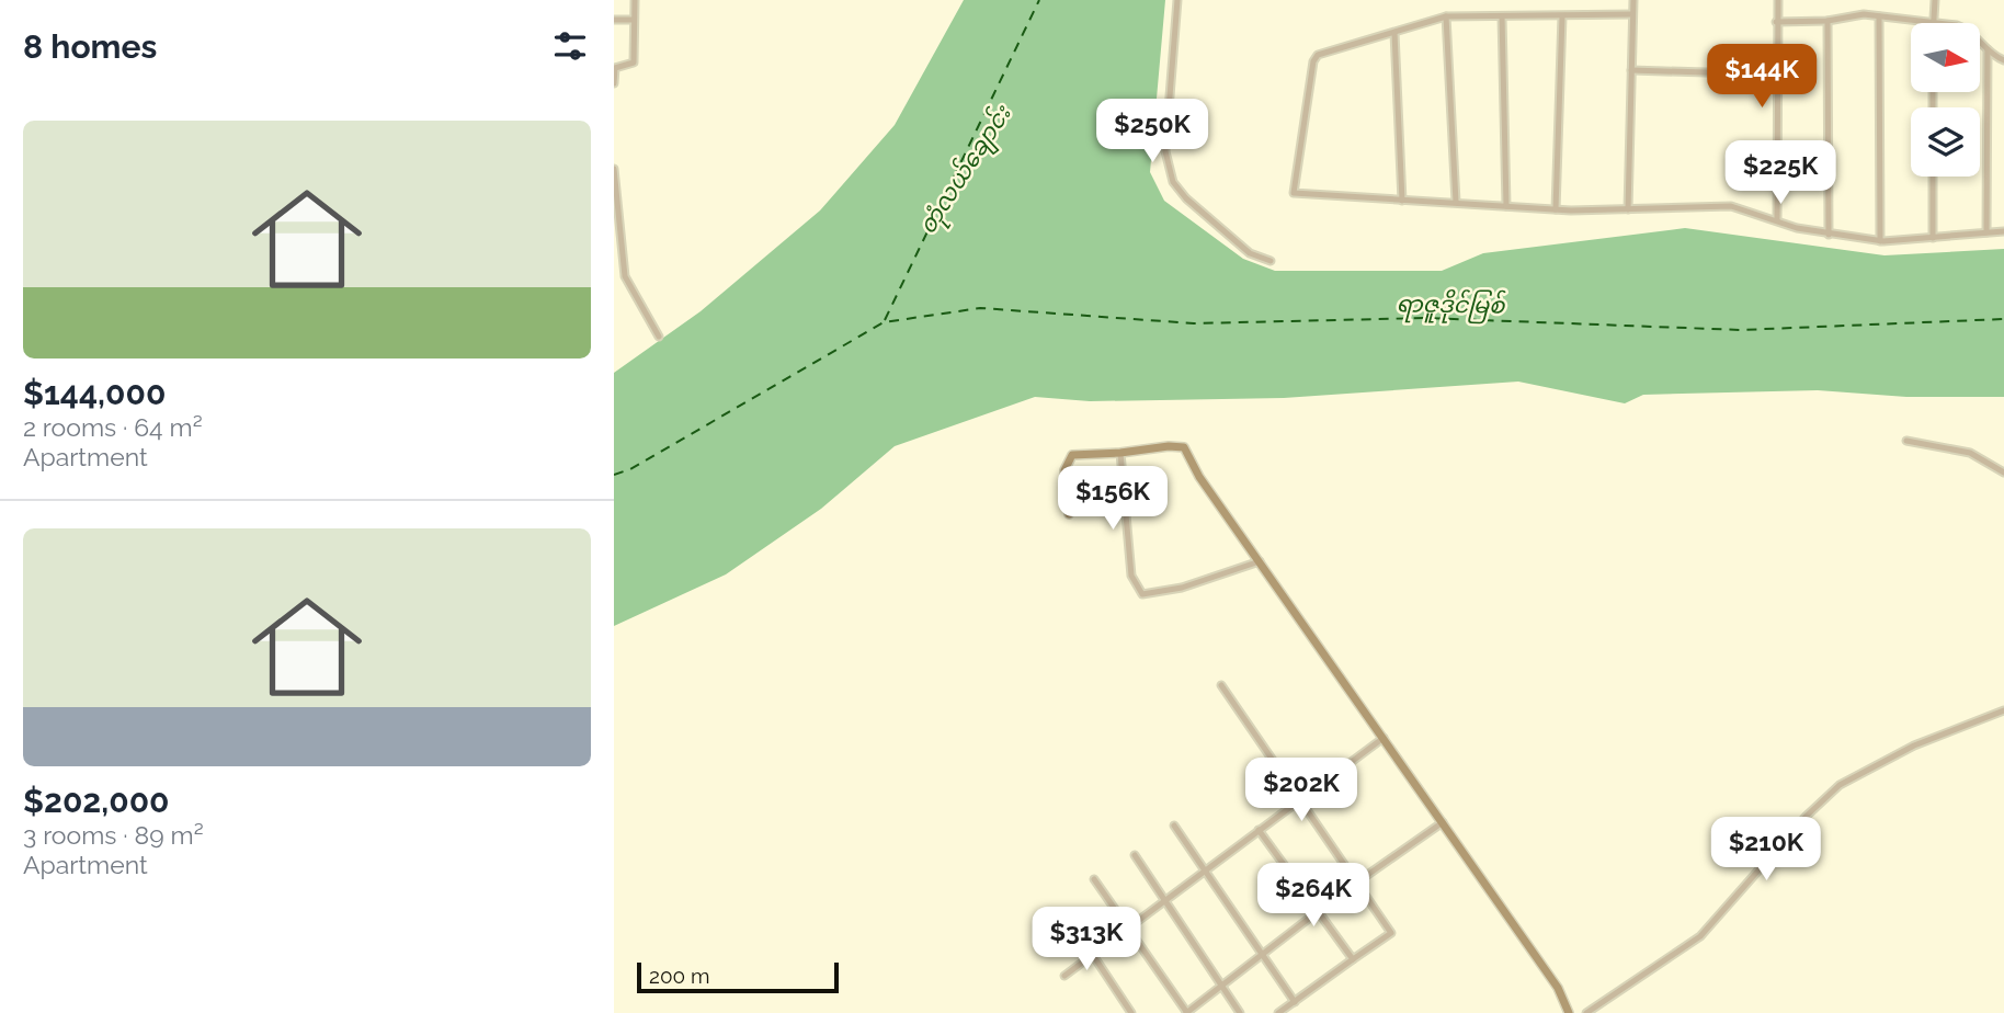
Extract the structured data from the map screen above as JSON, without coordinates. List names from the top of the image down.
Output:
{
  "water": ["တုံလယ်ချောင်း", "ရာဇူဒိုင်မြစ်"],
  "scale_bar": "200 m",
  "north": "right",
  "page": {
    "heading": "8 homes",
    "price": [
      "$144K",
      "$250K",
      "$225K",
      "$156K",
      "$202K",
      "$210K",
      "$264K",
      "$313K"
    ],
    "list": [
      {
        "name": "$144,000",
        "note": "2 rooms · 64 m² · Apartment"
      },
      {
        "name": "$202,000",
        "note": "3 rooms · 89 m² · Apartment"
      }
    ],
    "scale": "200 m"
  }
}
